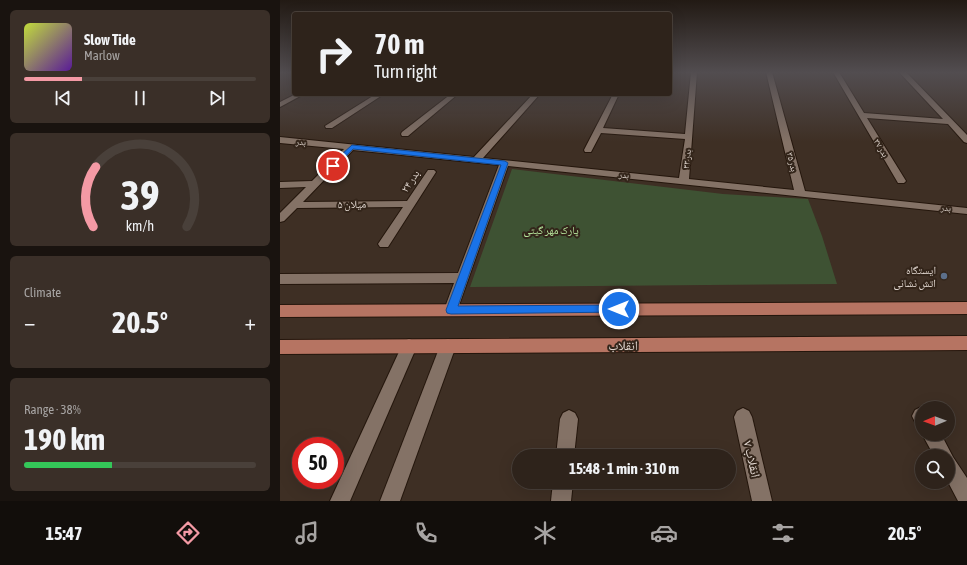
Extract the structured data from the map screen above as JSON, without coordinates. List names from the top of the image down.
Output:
{
  "streets": {
    "main road": ["انقلاب"],
    "street": [
      "بدر",
      "بدر ۳۷",
      "بدر ۳۳",
      "بدر ۳۵",
      "بدر ۲۴",
      "میلان ۵",
      "انقلاب ۷"
    ]
  },
  "crossings": [
    ["بدر", "بدر ۳۳"],
    ["بدر", "بدر ۳۵"],
    ["بدر ۲۴", "میلان ۵"]
  ],
  "parks": ["پارک مهر گیتی"],
  "places": ["ایستگاه اتش نشانی"],
  "north": "left",
  "page": {
    "turn": ["70 m", "Turn right"],
    "song": ["Slow Tide", "Marlow"],
    "tile": [
      "Climate",
      ["Range · 38%", "190 km"]
    ],
    "heat": ["−", "20.5°", "+"],
    "limit": "50",
    "trip": "15:48 · 1 min · 310 m",
    "tabs": ["15:47", "20.5°"],
    "gauge": ["39", "km/h"]
  }
}
